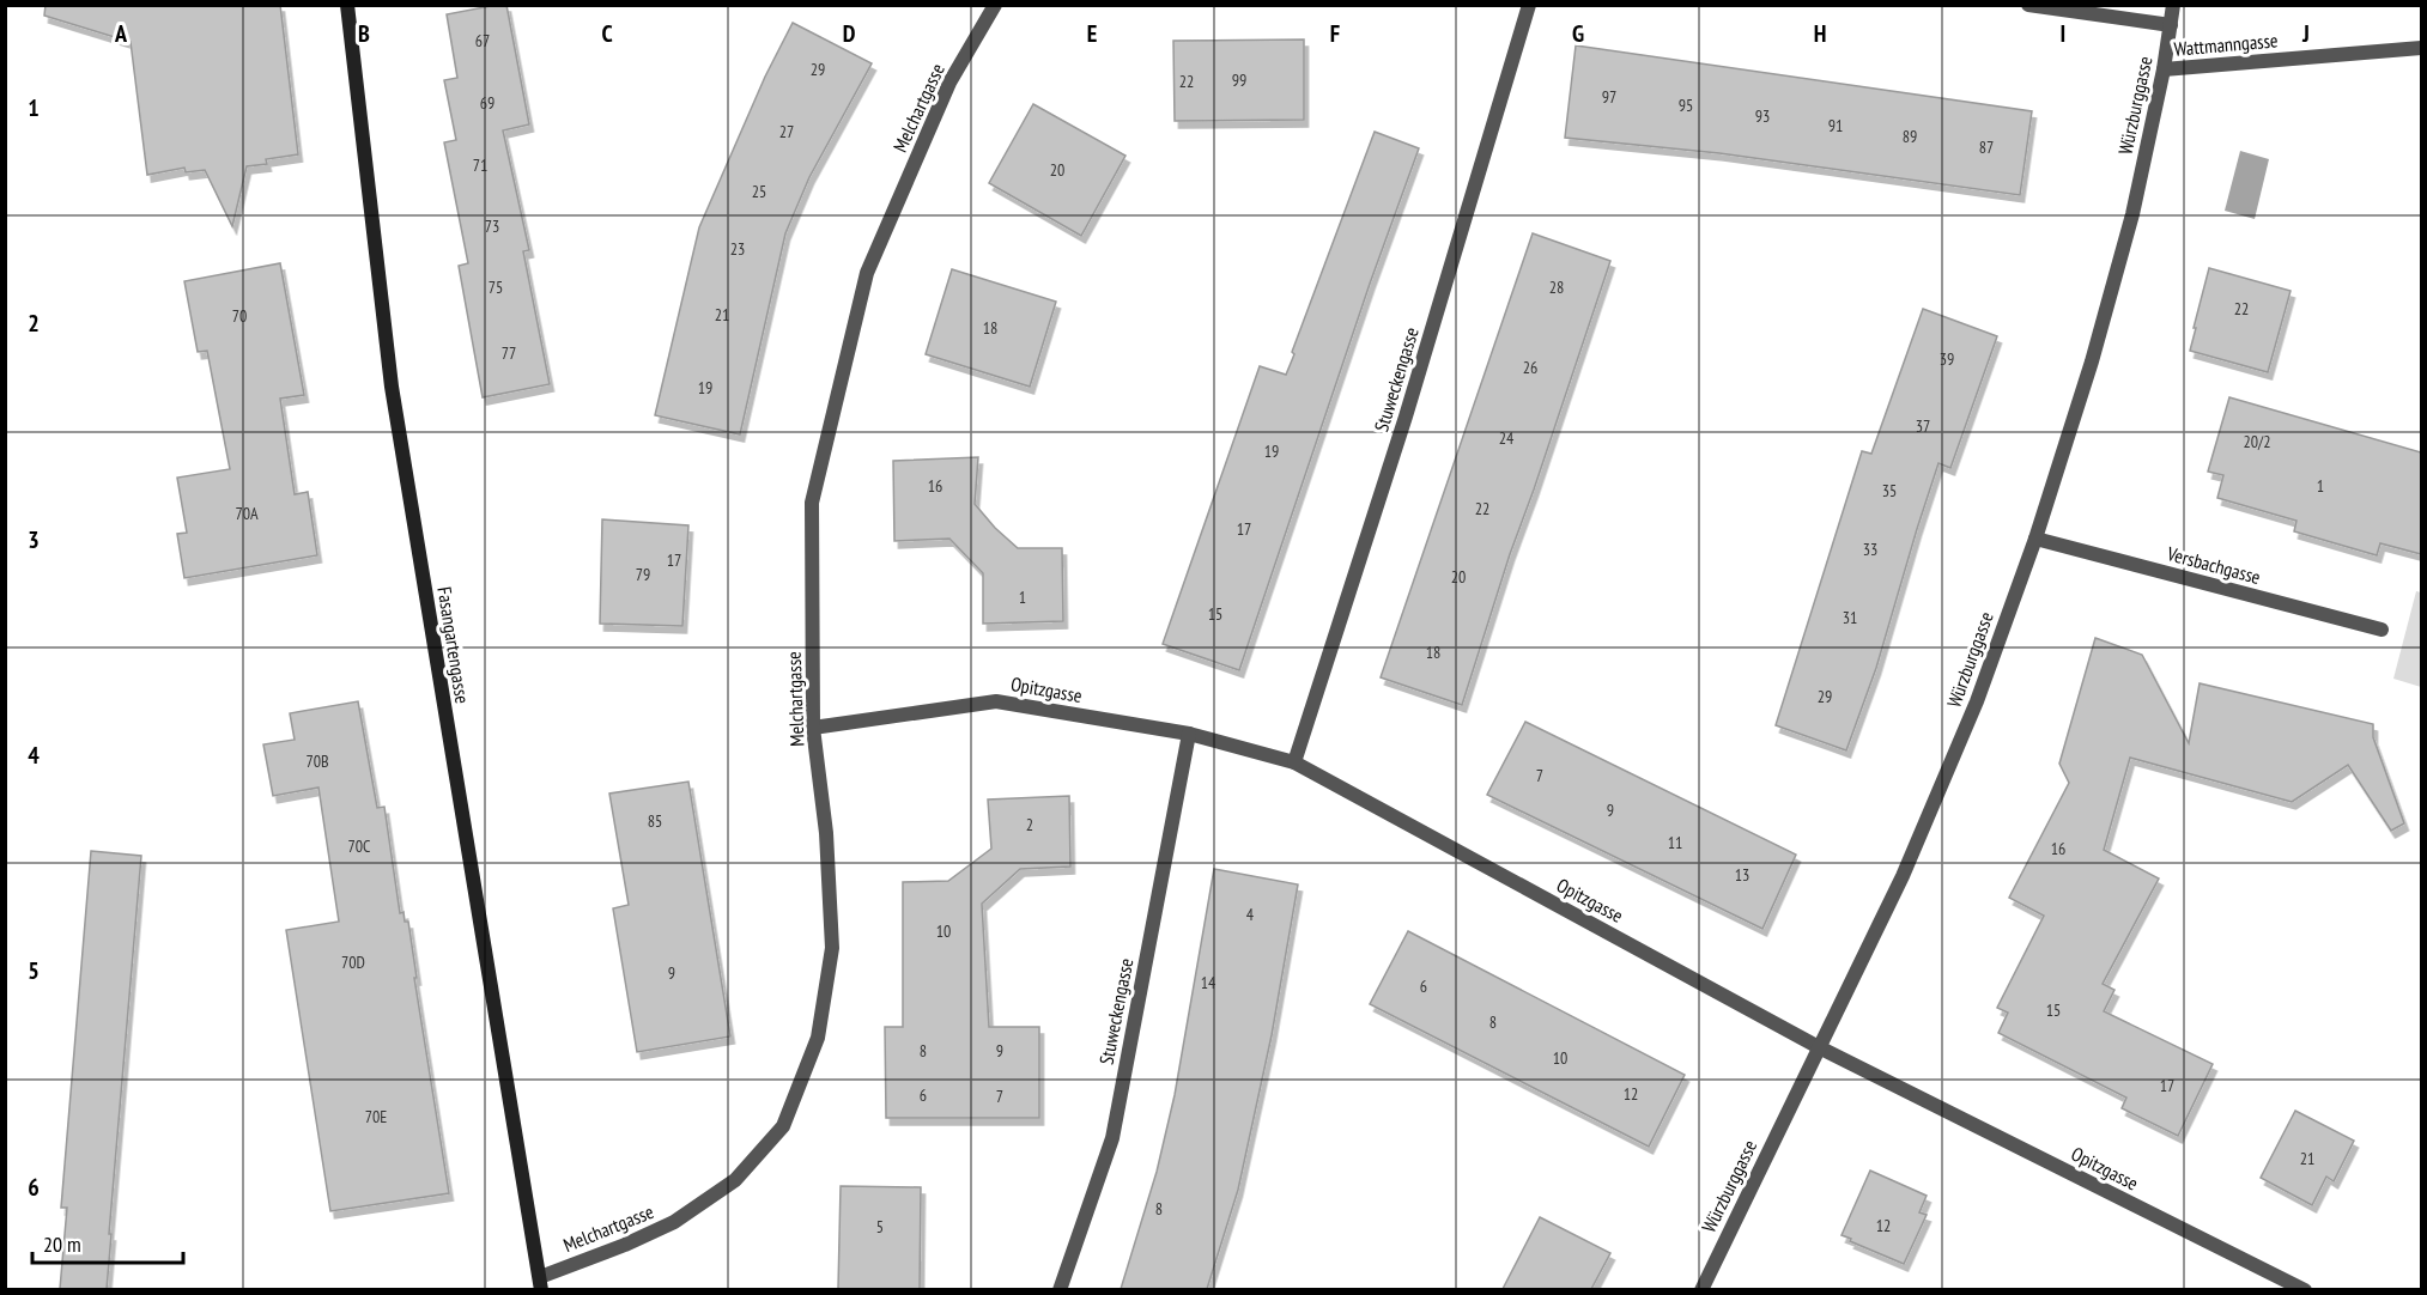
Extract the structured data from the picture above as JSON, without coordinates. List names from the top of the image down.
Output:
{
  "streets": {
    "main road": ["Fasangartengasse"],
    "street": [
      "Wattmanngasse",
      "Würzburggasse",
      "Melchartgasse",
      "Stuweckengasse",
      "Versbachgasse",
      "Opitzgasse"
    ]
  },
  "crossings": [
    ["Wattmanngasse", "Würzburggasse"],
    ["Würzburggasse", "Versbachgasse"],
    ["Würzburggasse", "Opitzgasse"],
    ["Melchartgasse", "Fasangartengasse"],
    ["Melchartgasse", "Opitzgasse"],
    ["Stuweckengasse", "Opitzgasse"]
  ],
  "house_numbers": [
    "67",
    "29",
    "99",
    "22",
    "97",
    "69",
    "95",
    "93",
    "91",
    "27",
    "89",
    "87",
    "71",
    "20",
    "25",
    "73",
    "23",
    "75",
    "28",
    "22",
    "21",
    "70",
    "18",
    "77",
    "39",
    "26",
    "19",
    "37",
    "24",
    "20/2",
    "19",
    "16",
    "1",
    "35",
    "22",
    "70A",
    "17",
    "33",
    "17",
    "79",
    "20",
    "1",
    "15",
    "31",
    "18",
    "29",
    "70B",
    "7",
    "9",
    "85",
    "2",
    "11",
    "70C",
    "16",
    "13",
    "4",
    "10",
    "70D",
    "9",
    "14",
    "6",
    "15",
    "8",
    "8",
    "9",
    "10",
    "17",
    "12",
    "6",
    "7",
    "70E",
    "21",
    "8",
    "12",
    "5"
  ],
  "scale_bar": "20 m",
  "grid": {
    "columns": [
      "A",
      "B",
      "C",
      "D",
      "E",
      "F",
      "G",
      "H",
      "I",
      "J"
    ],
    "rows": [
      "1",
      "2",
      "3",
      "4",
      "5",
      "6"
    ]
  }
}
